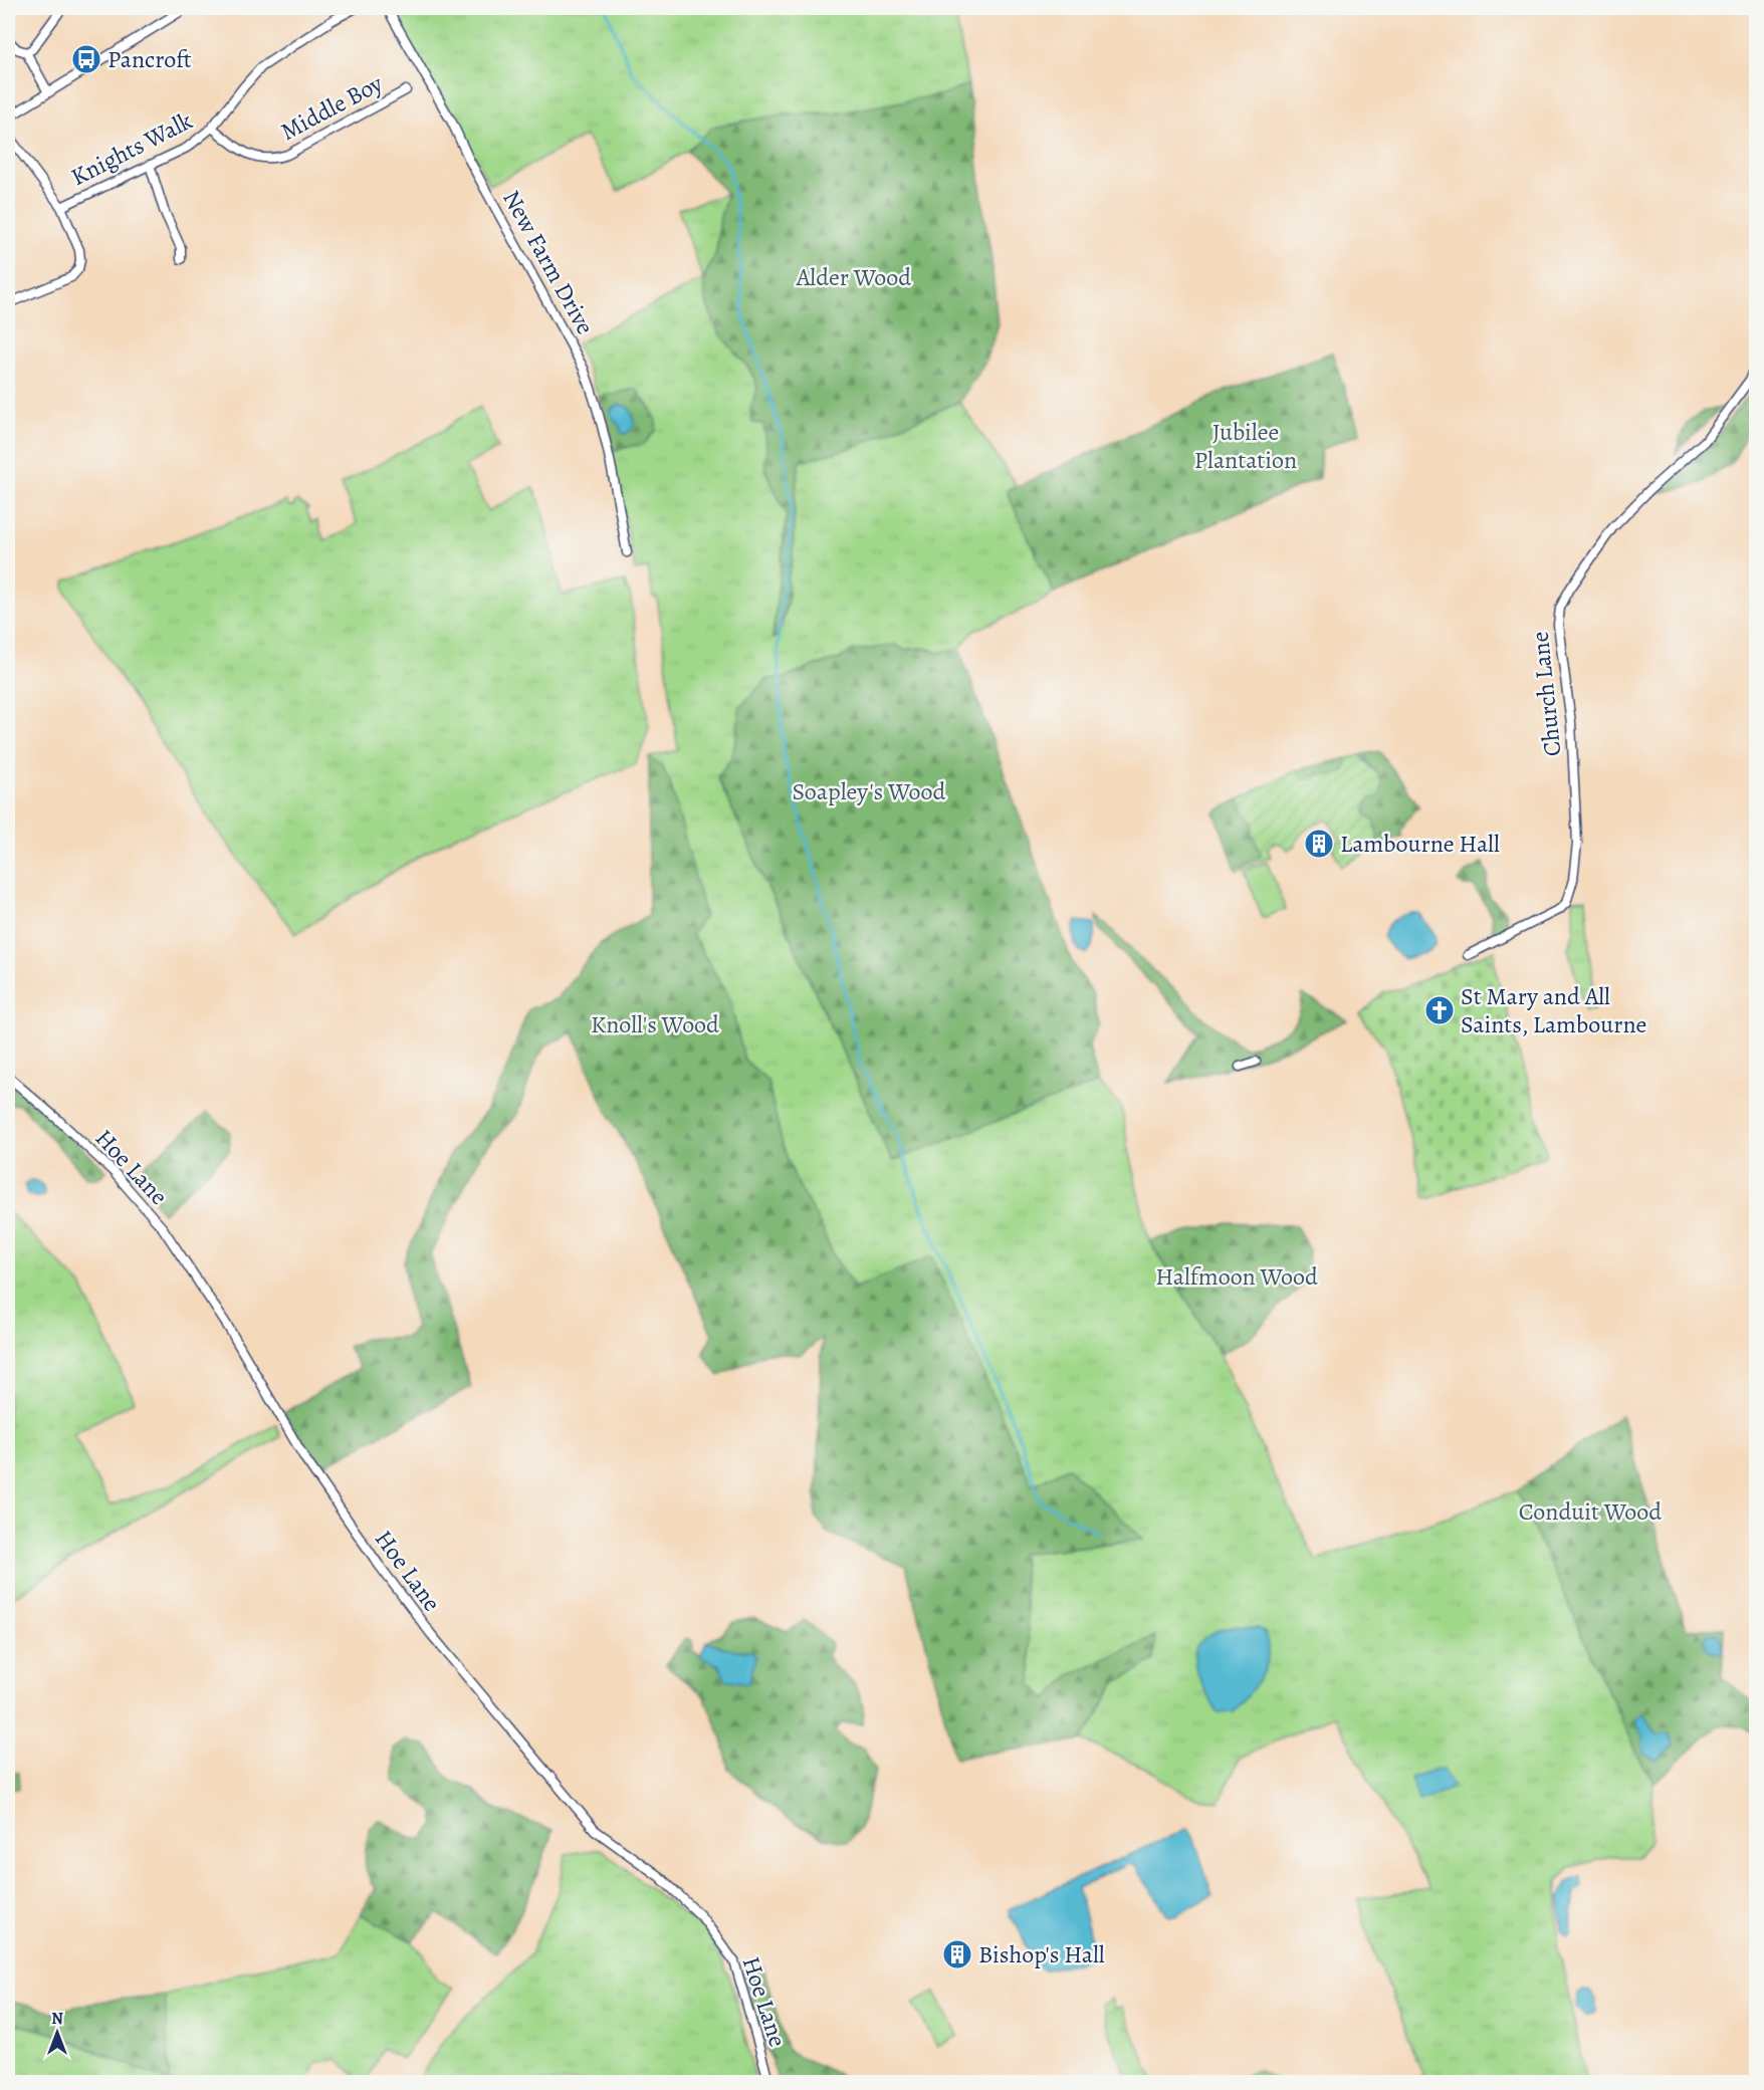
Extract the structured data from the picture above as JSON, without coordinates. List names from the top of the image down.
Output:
{
  "streets": {
    "street": [
      "Middle Boy",
      "Knights Walk",
      "New Farm Drive",
      "Church Lane",
      "Hoe Lane"
    ]
  },
  "crossings": [
    ["Middle Boy", "Knights Walk"]
  ],
  "parks": [
    "Alder Wood",
    "Jubilee Plantation",
    "Soapley's Wood",
    "Knoll's Wood",
    "Halfmoon Wood",
    "Conduit Wood"
  ],
  "places": {
    "bus stop": ["Pancroft"],
    "building": ["Lambourne Hall", "Bishop's Hall"],
    "church": ["St Mary and All Saints, Lambourne"]
  },
  "north": "top"
}
